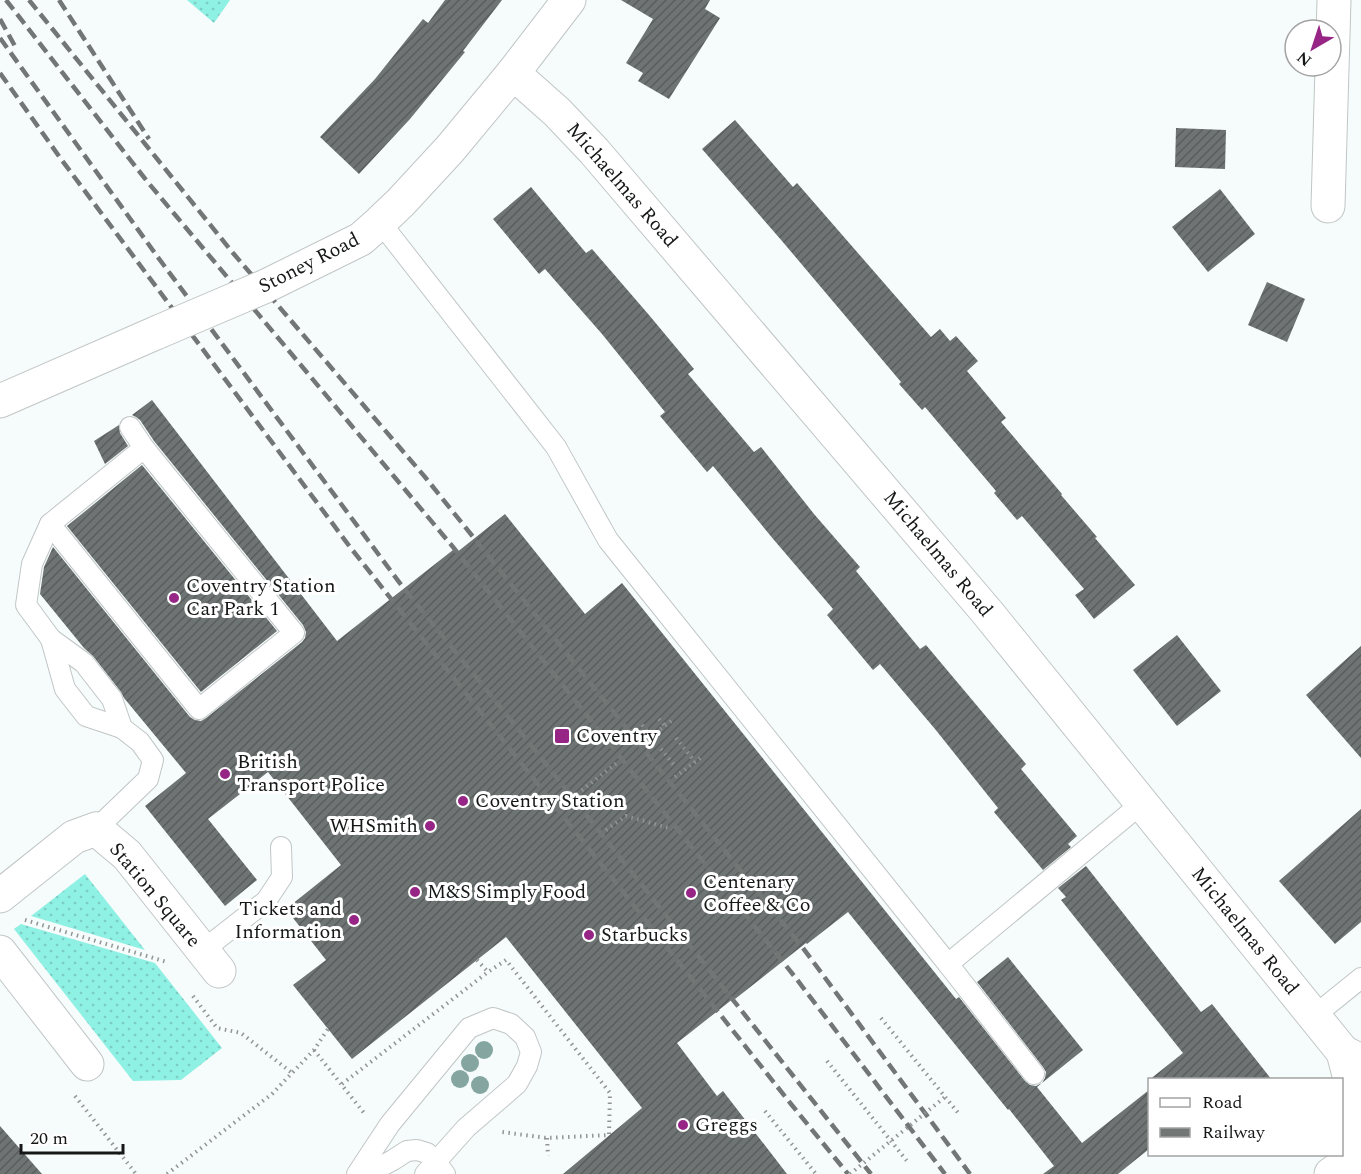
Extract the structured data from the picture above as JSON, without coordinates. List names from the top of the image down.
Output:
{
  "streets": {
    "street": ["Michaelmas Road", "Stoney Road", "Station Square"]
  },
  "crossings": [
    ["Michaelmas Road", "Stoney Road"]
  ],
  "places": {
    "other": [
      "Coventry Station Car Park 1",
      "British Transport Police",
      "Coventry Station",
      "WHSmith",
      "M&S Simply Food",
      "Centenary Coffee & Co",
      "Tickets and Information",
      "Starbucks",
      "Greggs"
    ],
    "transit": ["Coventry"]
  },
  "legend": ["Road", "Railway"],
  "scale_bar": "20 m",
  "north": "bottom left"
}
